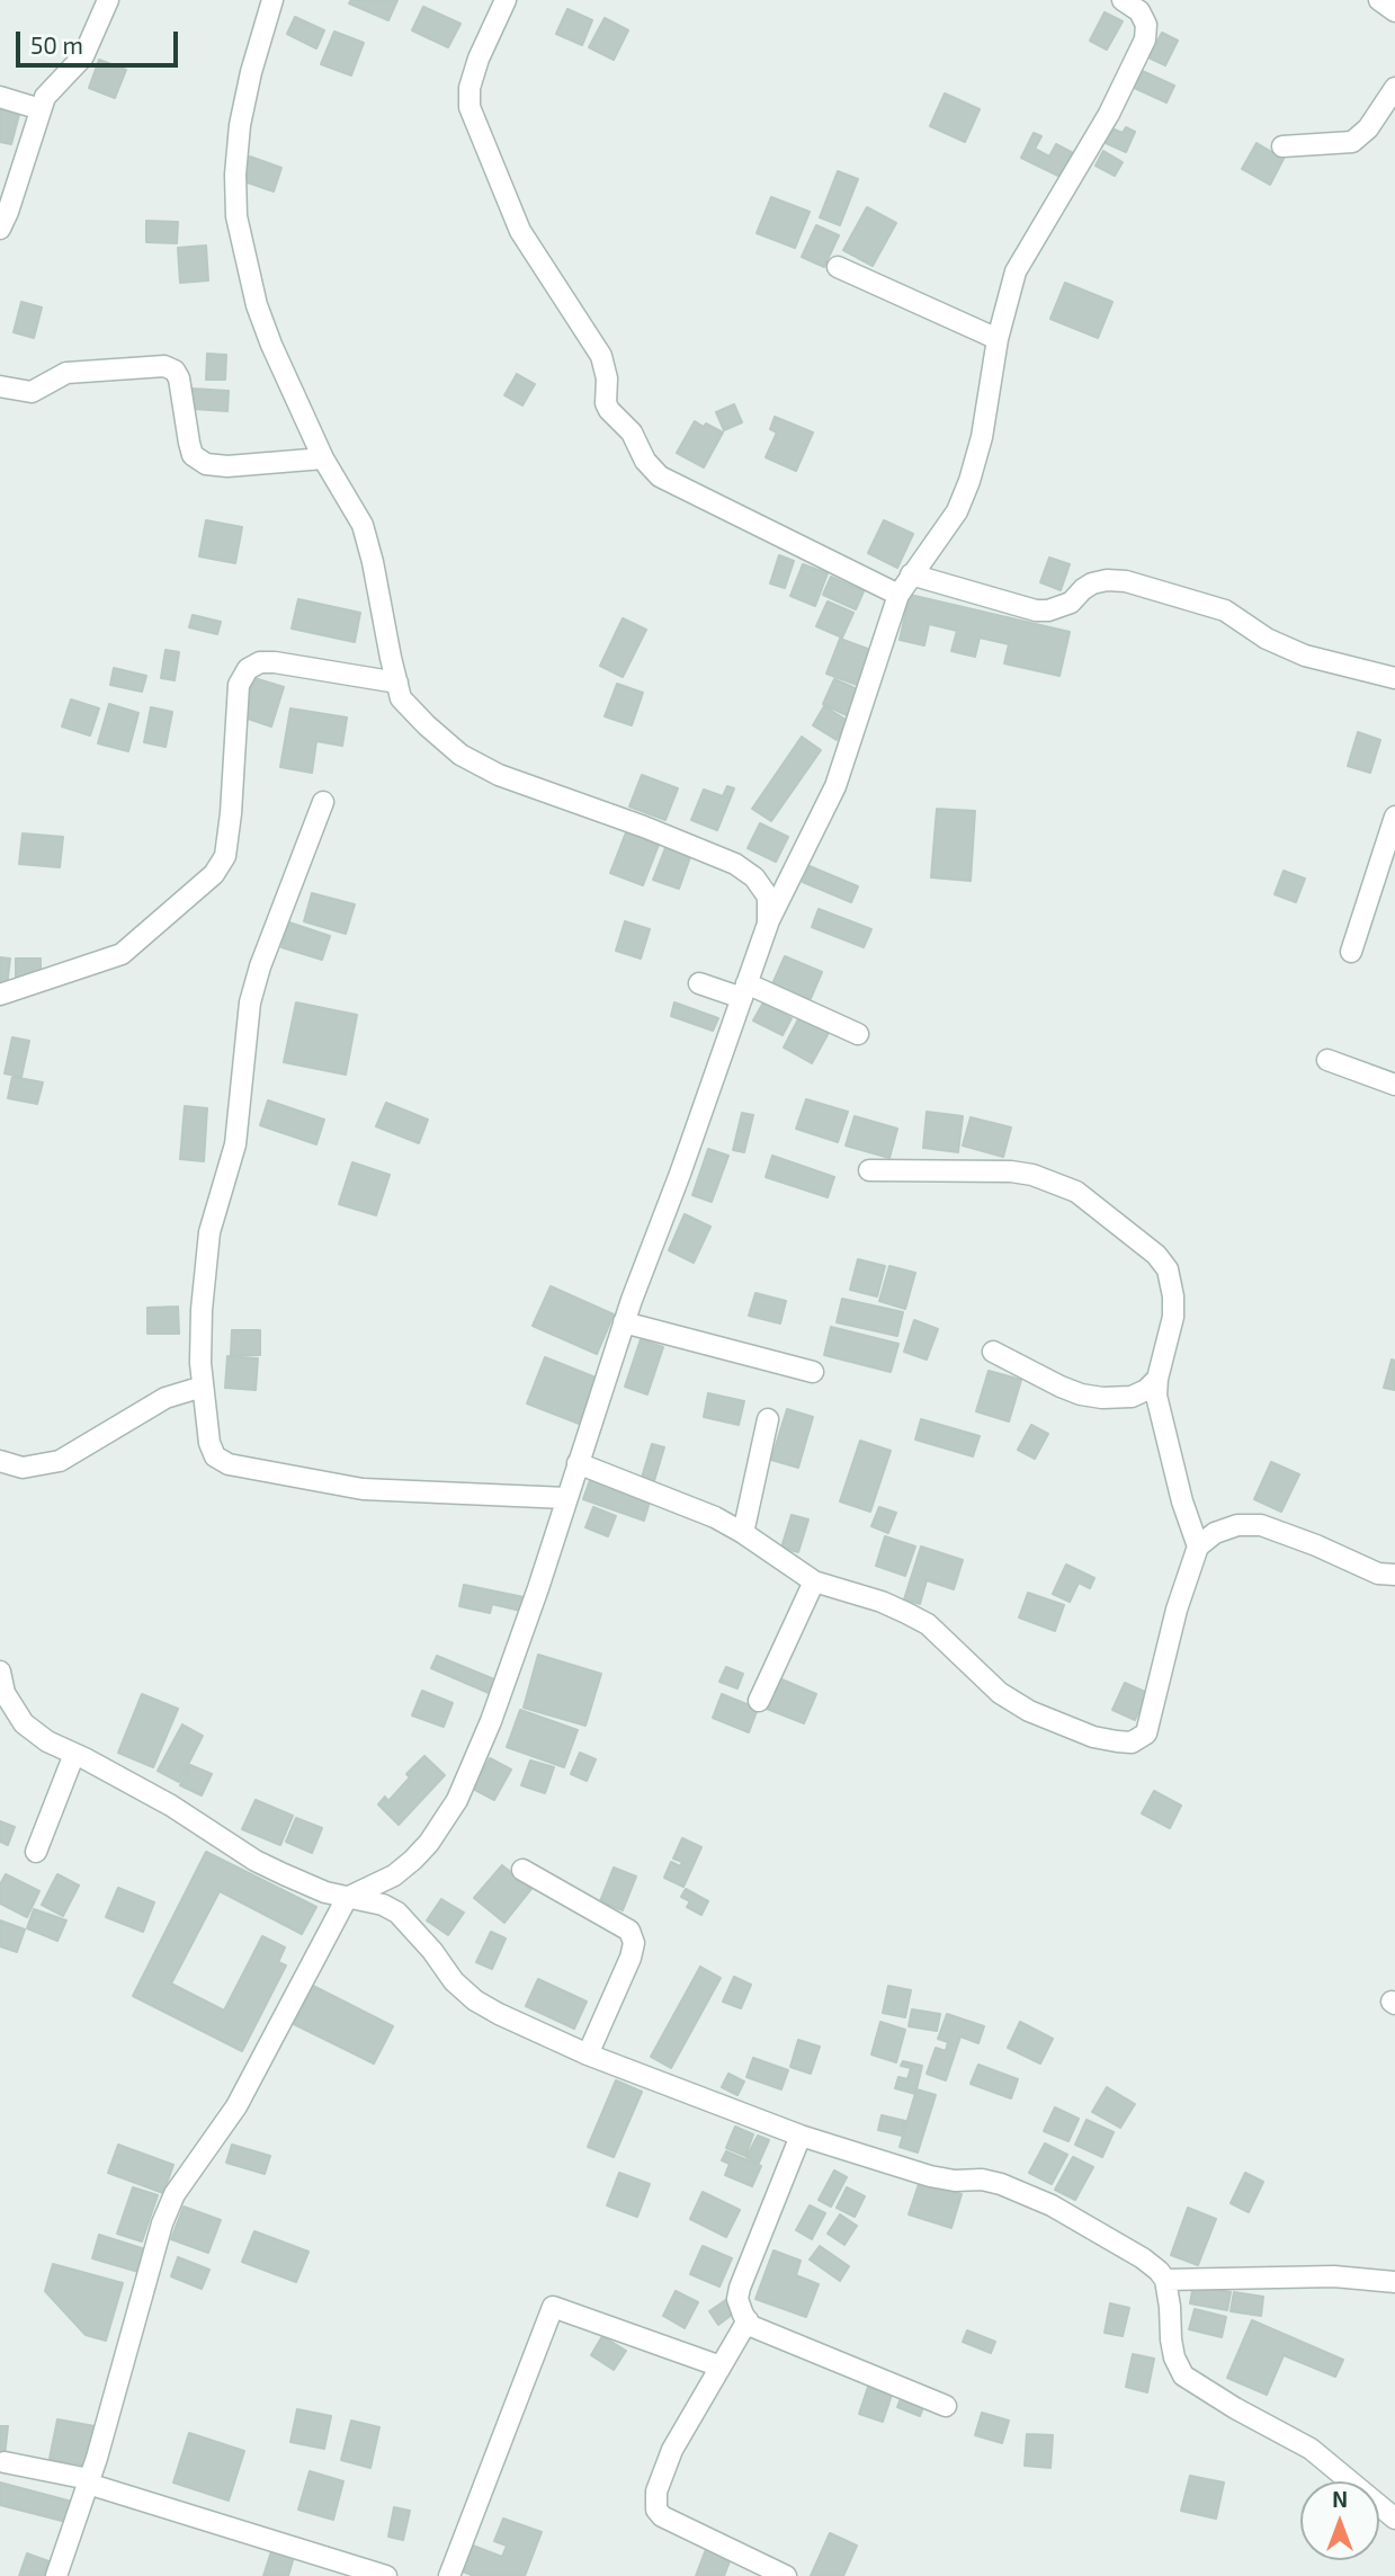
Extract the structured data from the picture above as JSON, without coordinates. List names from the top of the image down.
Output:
{
  "scale_bar": "50 m",
  "north": "top"
}
